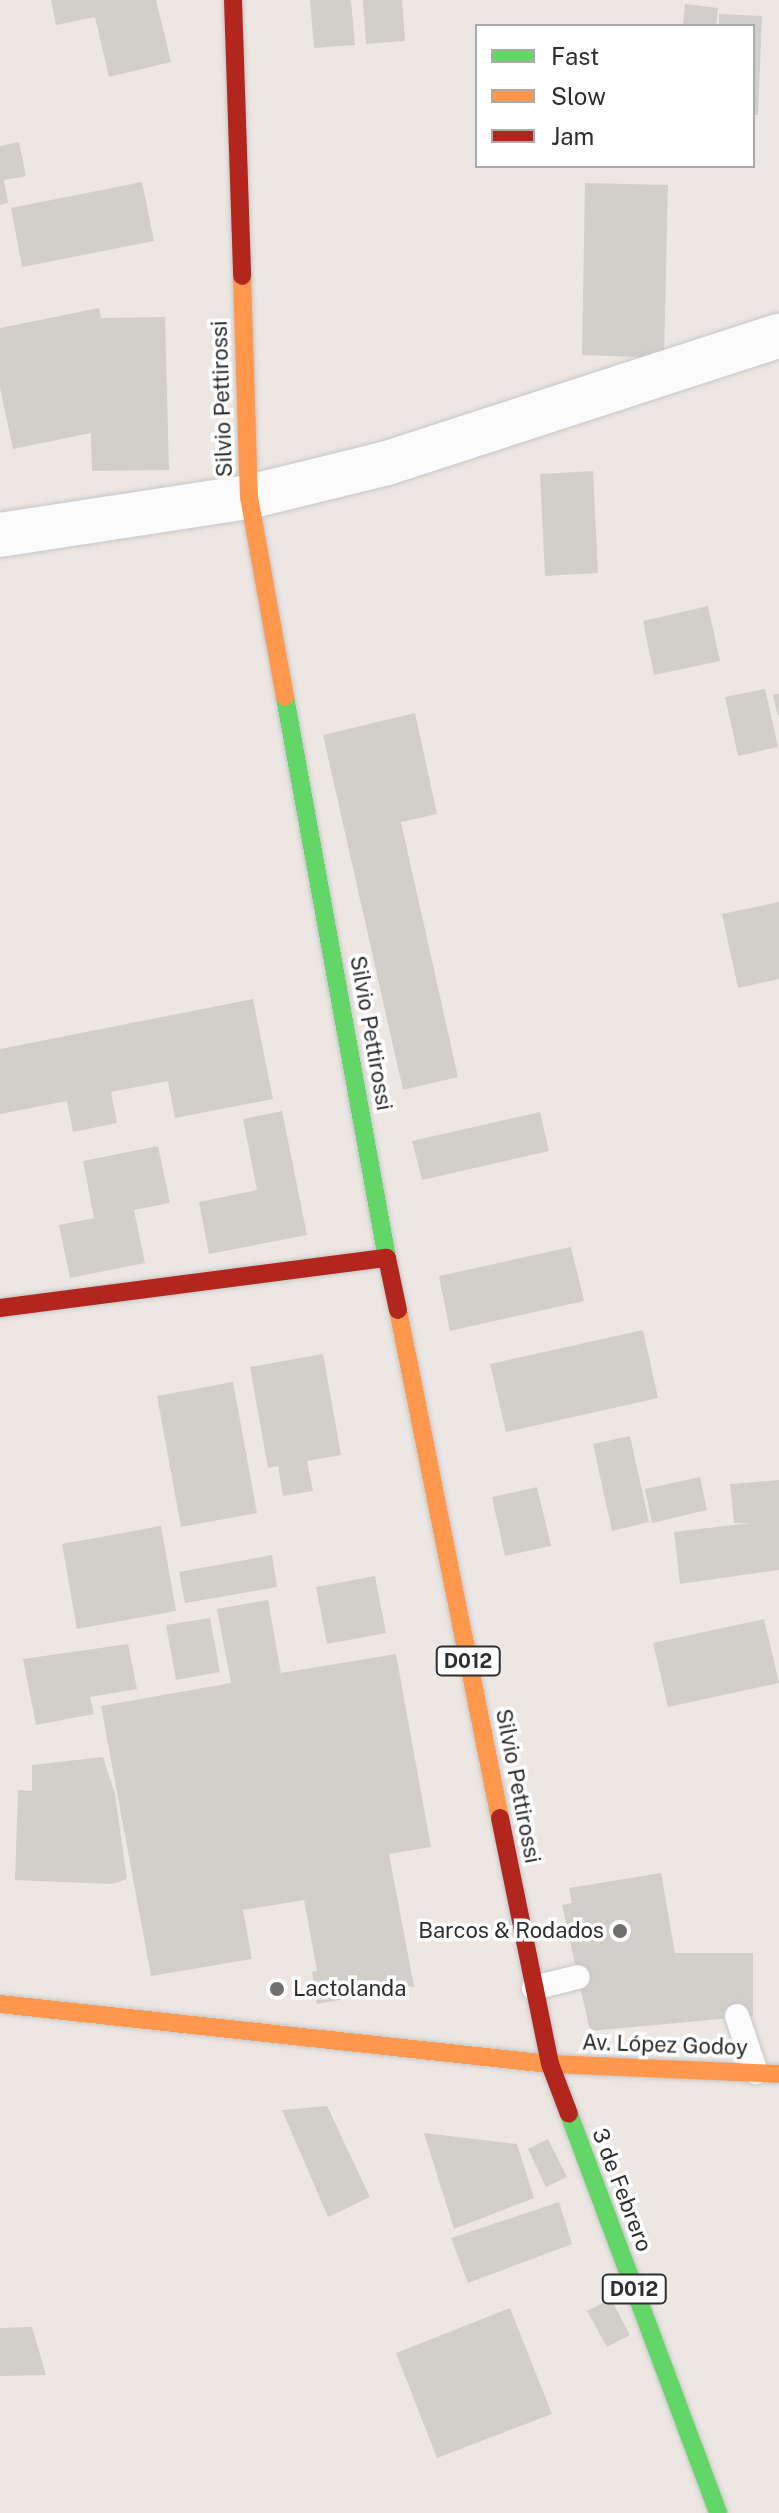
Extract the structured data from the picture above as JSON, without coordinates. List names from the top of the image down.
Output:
{
  "streets": {
    "main road": [
      "Silvio Pettirossi",
      "D012",
      "Av. López Godoy",
      "3 de Febrero"
    ]
  },
  "crossings": [
    ["Silvio Pettirossi", "Av. López Godoy"],
    ["Silvio Pettirossi", "3 de Febrero"],
    ["Av. López Godoy", "3 de Febrero"]
  ],
  "places": ["Barcos & Rodados", "Lactolanda"],
  "legend": ["Fast", "Slow", "Jam"]
}
